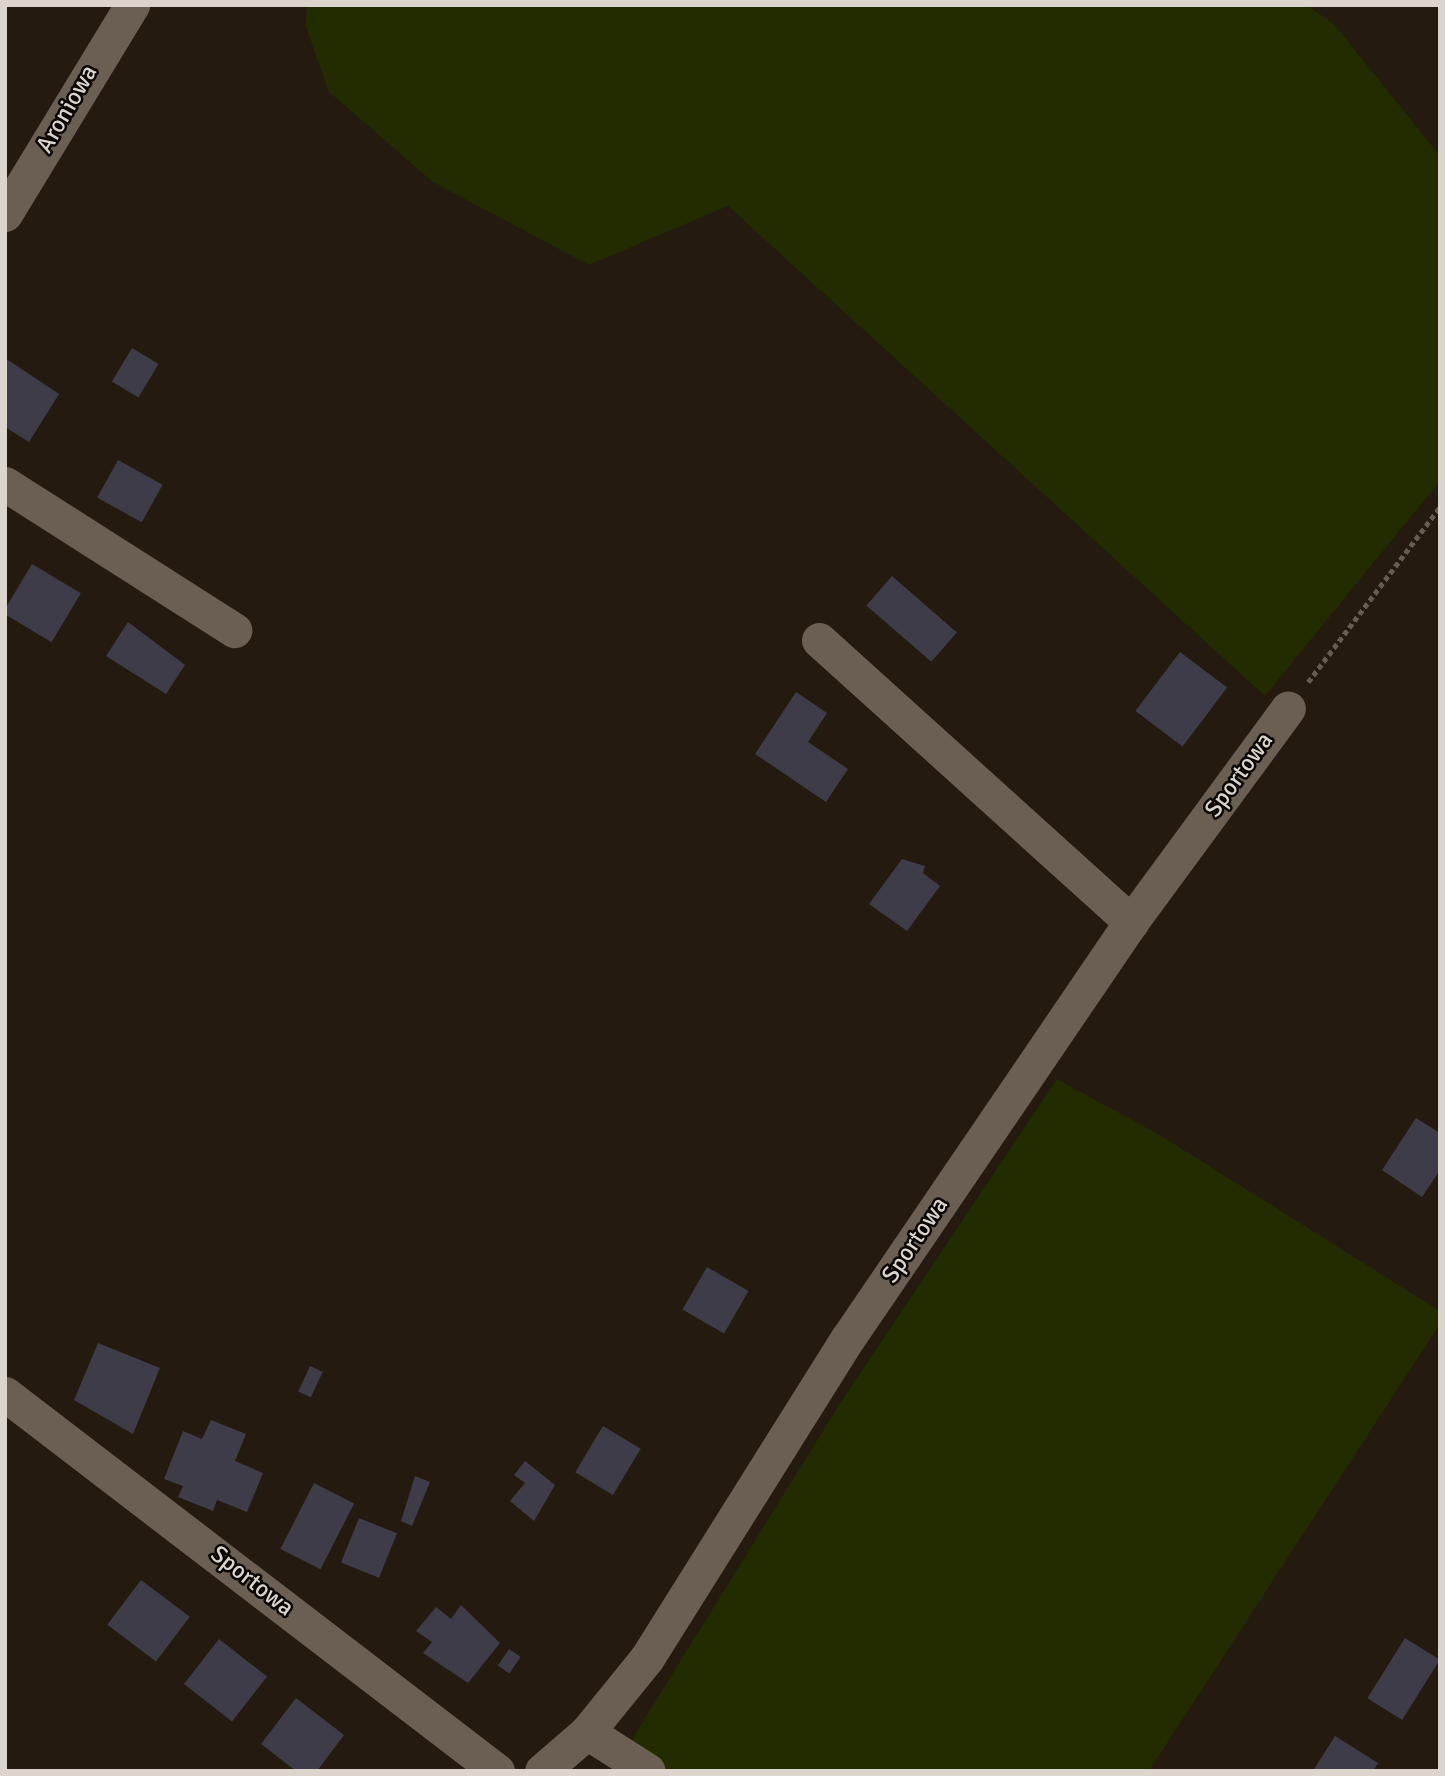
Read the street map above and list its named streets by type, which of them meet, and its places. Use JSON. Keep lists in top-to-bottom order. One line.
{"streets":{"street":["Aroniowa","Sportowa"]}}
